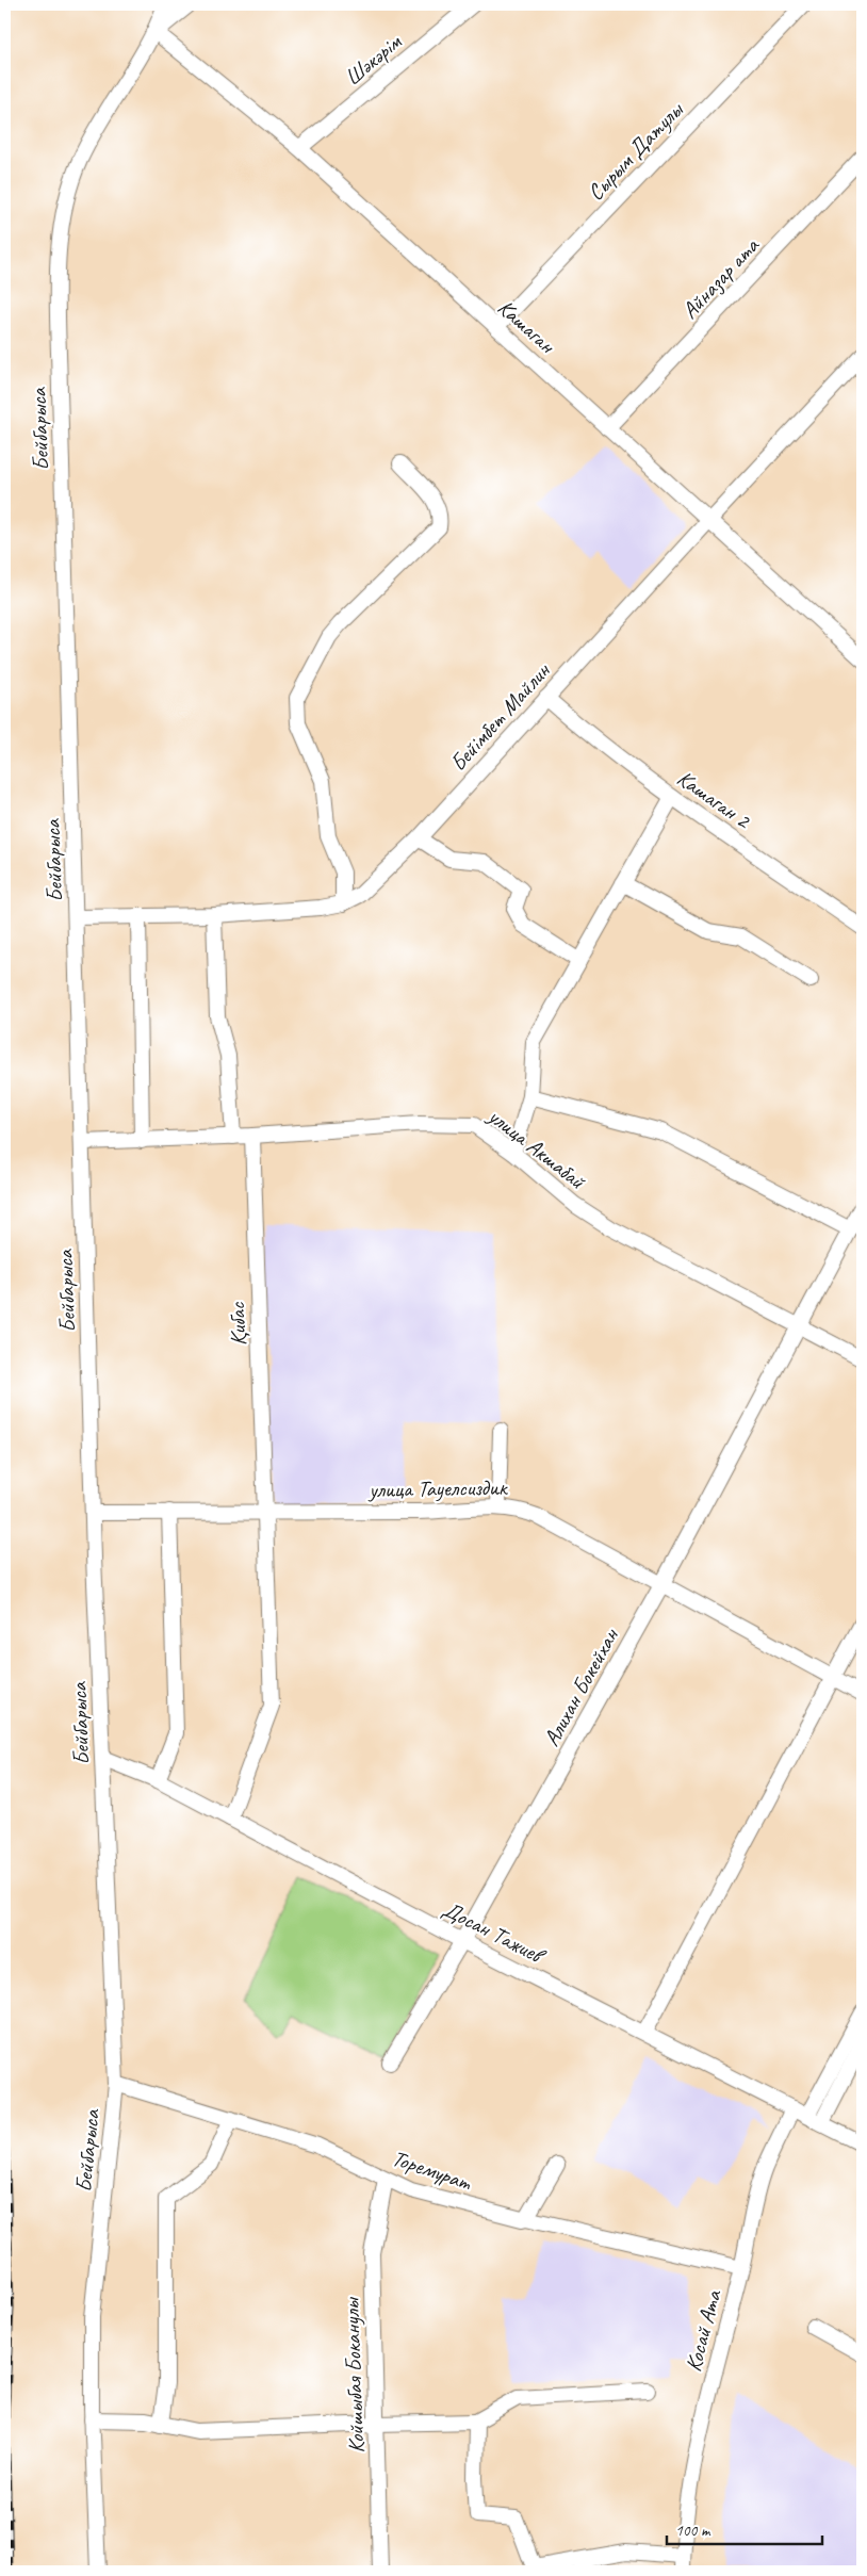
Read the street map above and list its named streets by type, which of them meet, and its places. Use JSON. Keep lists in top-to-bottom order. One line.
{"streets":{"street":["Шәкәрім","Сырым Датулы","Айназар ата","Кашаган","Бейбарыса","Бейімбет Майлин","Кашаган 2","улица Акшабай","Қибас","улица Тауелсиздик","Алихан Бокейхан","Досан Тажиев","Торемурат","Косай Ата","Койшыбая Боканулы"]},"crossings":[["Шәкәрім","Кашаган"],["Сырым Датулы","Кашаган"],["Айназар ата","Кашаган"],["Кашаган","Бейбарыса"],["Кашаган","Бейімбет Майлин"],["Бейбарыса","Бейімбет Майлин"],["Бейбарыса","улица Акшабай"],["Бейбарыса","улица Тауелсиздик"],["Бейбарыса","Досан Тажиев"],["Бейбарыса","Торемурат"],["Бейімбет Майлин","Кашаган 2"],["улица Акшабай","Қибас"],["улица Акшабай","Алихан Бокейхан"],["Қибас","улица Тауелсиздик"],["Қибас","Досан Тажиев"],["улица Тауелсиздик","Алихан Бокейхан"],["Алихан Бокейхан","Досан Тажиев"],["Досан Тажиев","Косай Ата"],["Торемурат","Косай Ата"],["Торемурат","Койшыбая Боканулы"]],"scale_bar":"100 m"}
